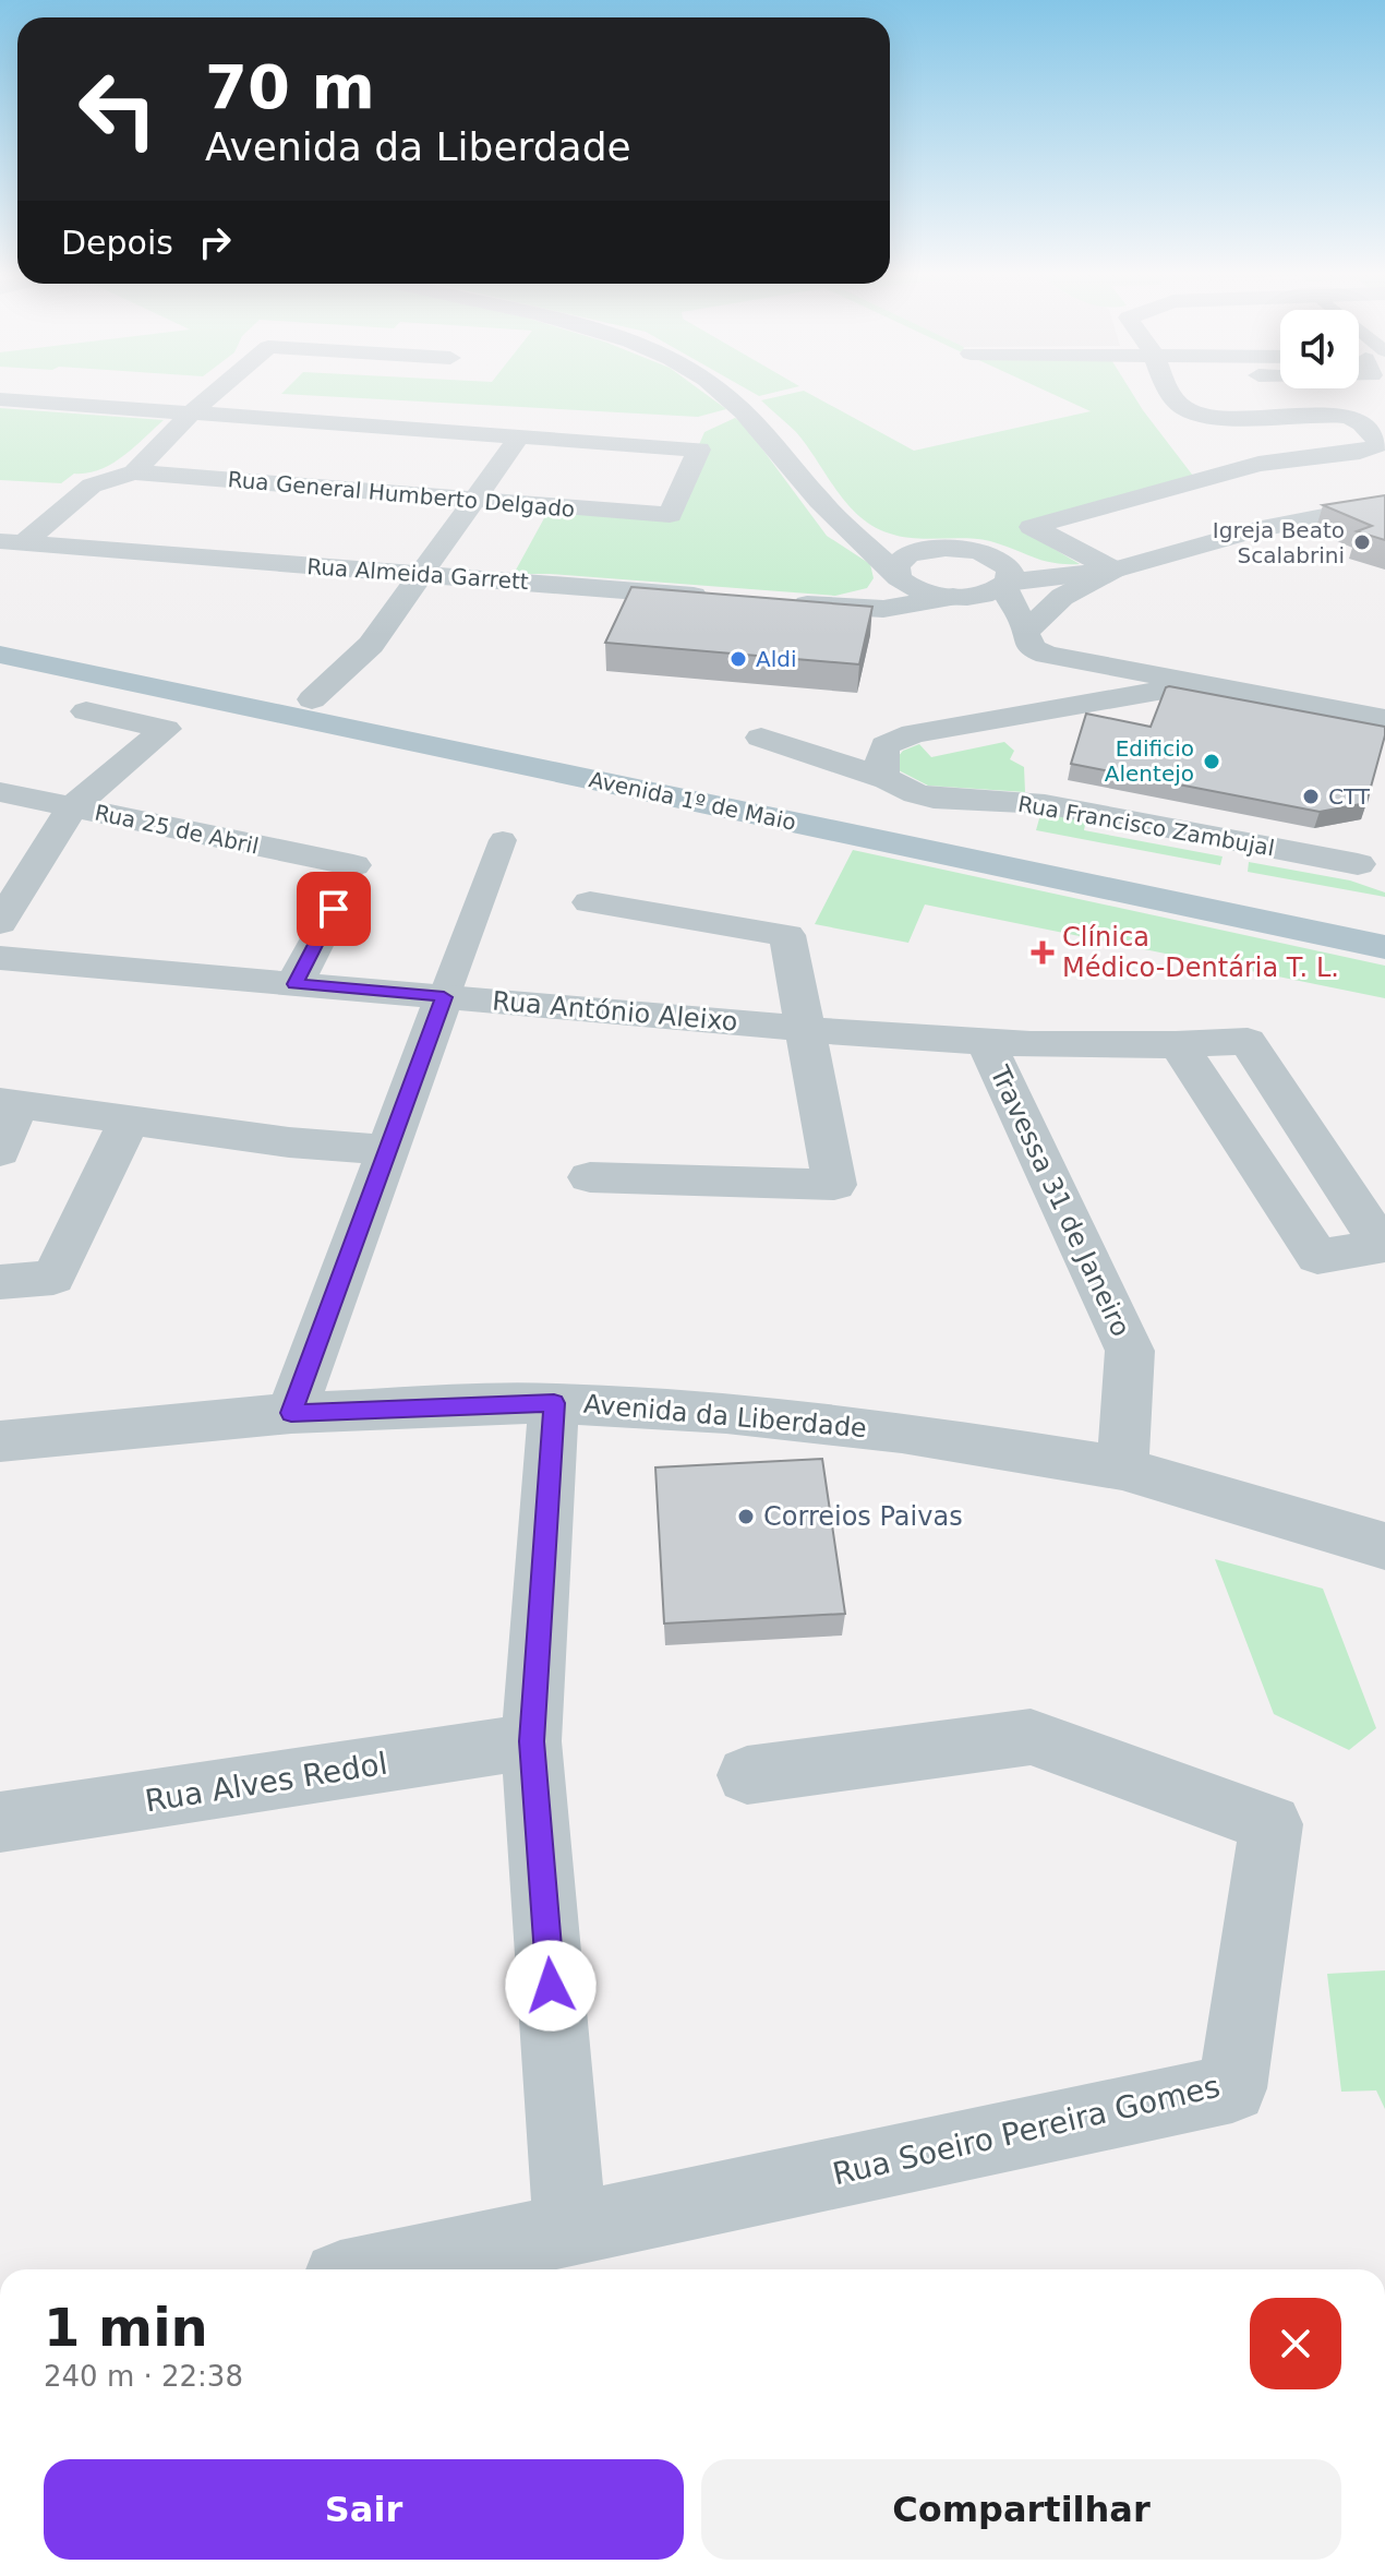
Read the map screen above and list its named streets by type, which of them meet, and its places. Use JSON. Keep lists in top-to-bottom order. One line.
{"streets":{"main road":["Avenida 1º de Maio"],"street":["Rua General Humberto Delgado","Rua Almeida Garrett","Rua Francisco Zambujal","Rua 25 de Abril","Rua António Aleixo","Travessa 31 de Janeiro","Avenida da Liberdade","Rua Alves Redol","Rua Soeiro Pereira Gomes"]},"crossings":[["Rua António Aleixo","Travessa 31 de Janeiro"],["Travessa 31 de Janeiro","Avenida da Liberdade"]],"places":{"other":["Igreja Beato Scalabrini","Aldi","Edificio Alentejo","CTT","Correios Paivas"],"health":["Clínica Médico-Dentária T. L."]},"page":{"turn":["70 m","Avenida da Liberdade"],"then":"Depois","heading":["1 min","240 m · 22:38"],"buttons":["Sair","Compartilhar"]}}
